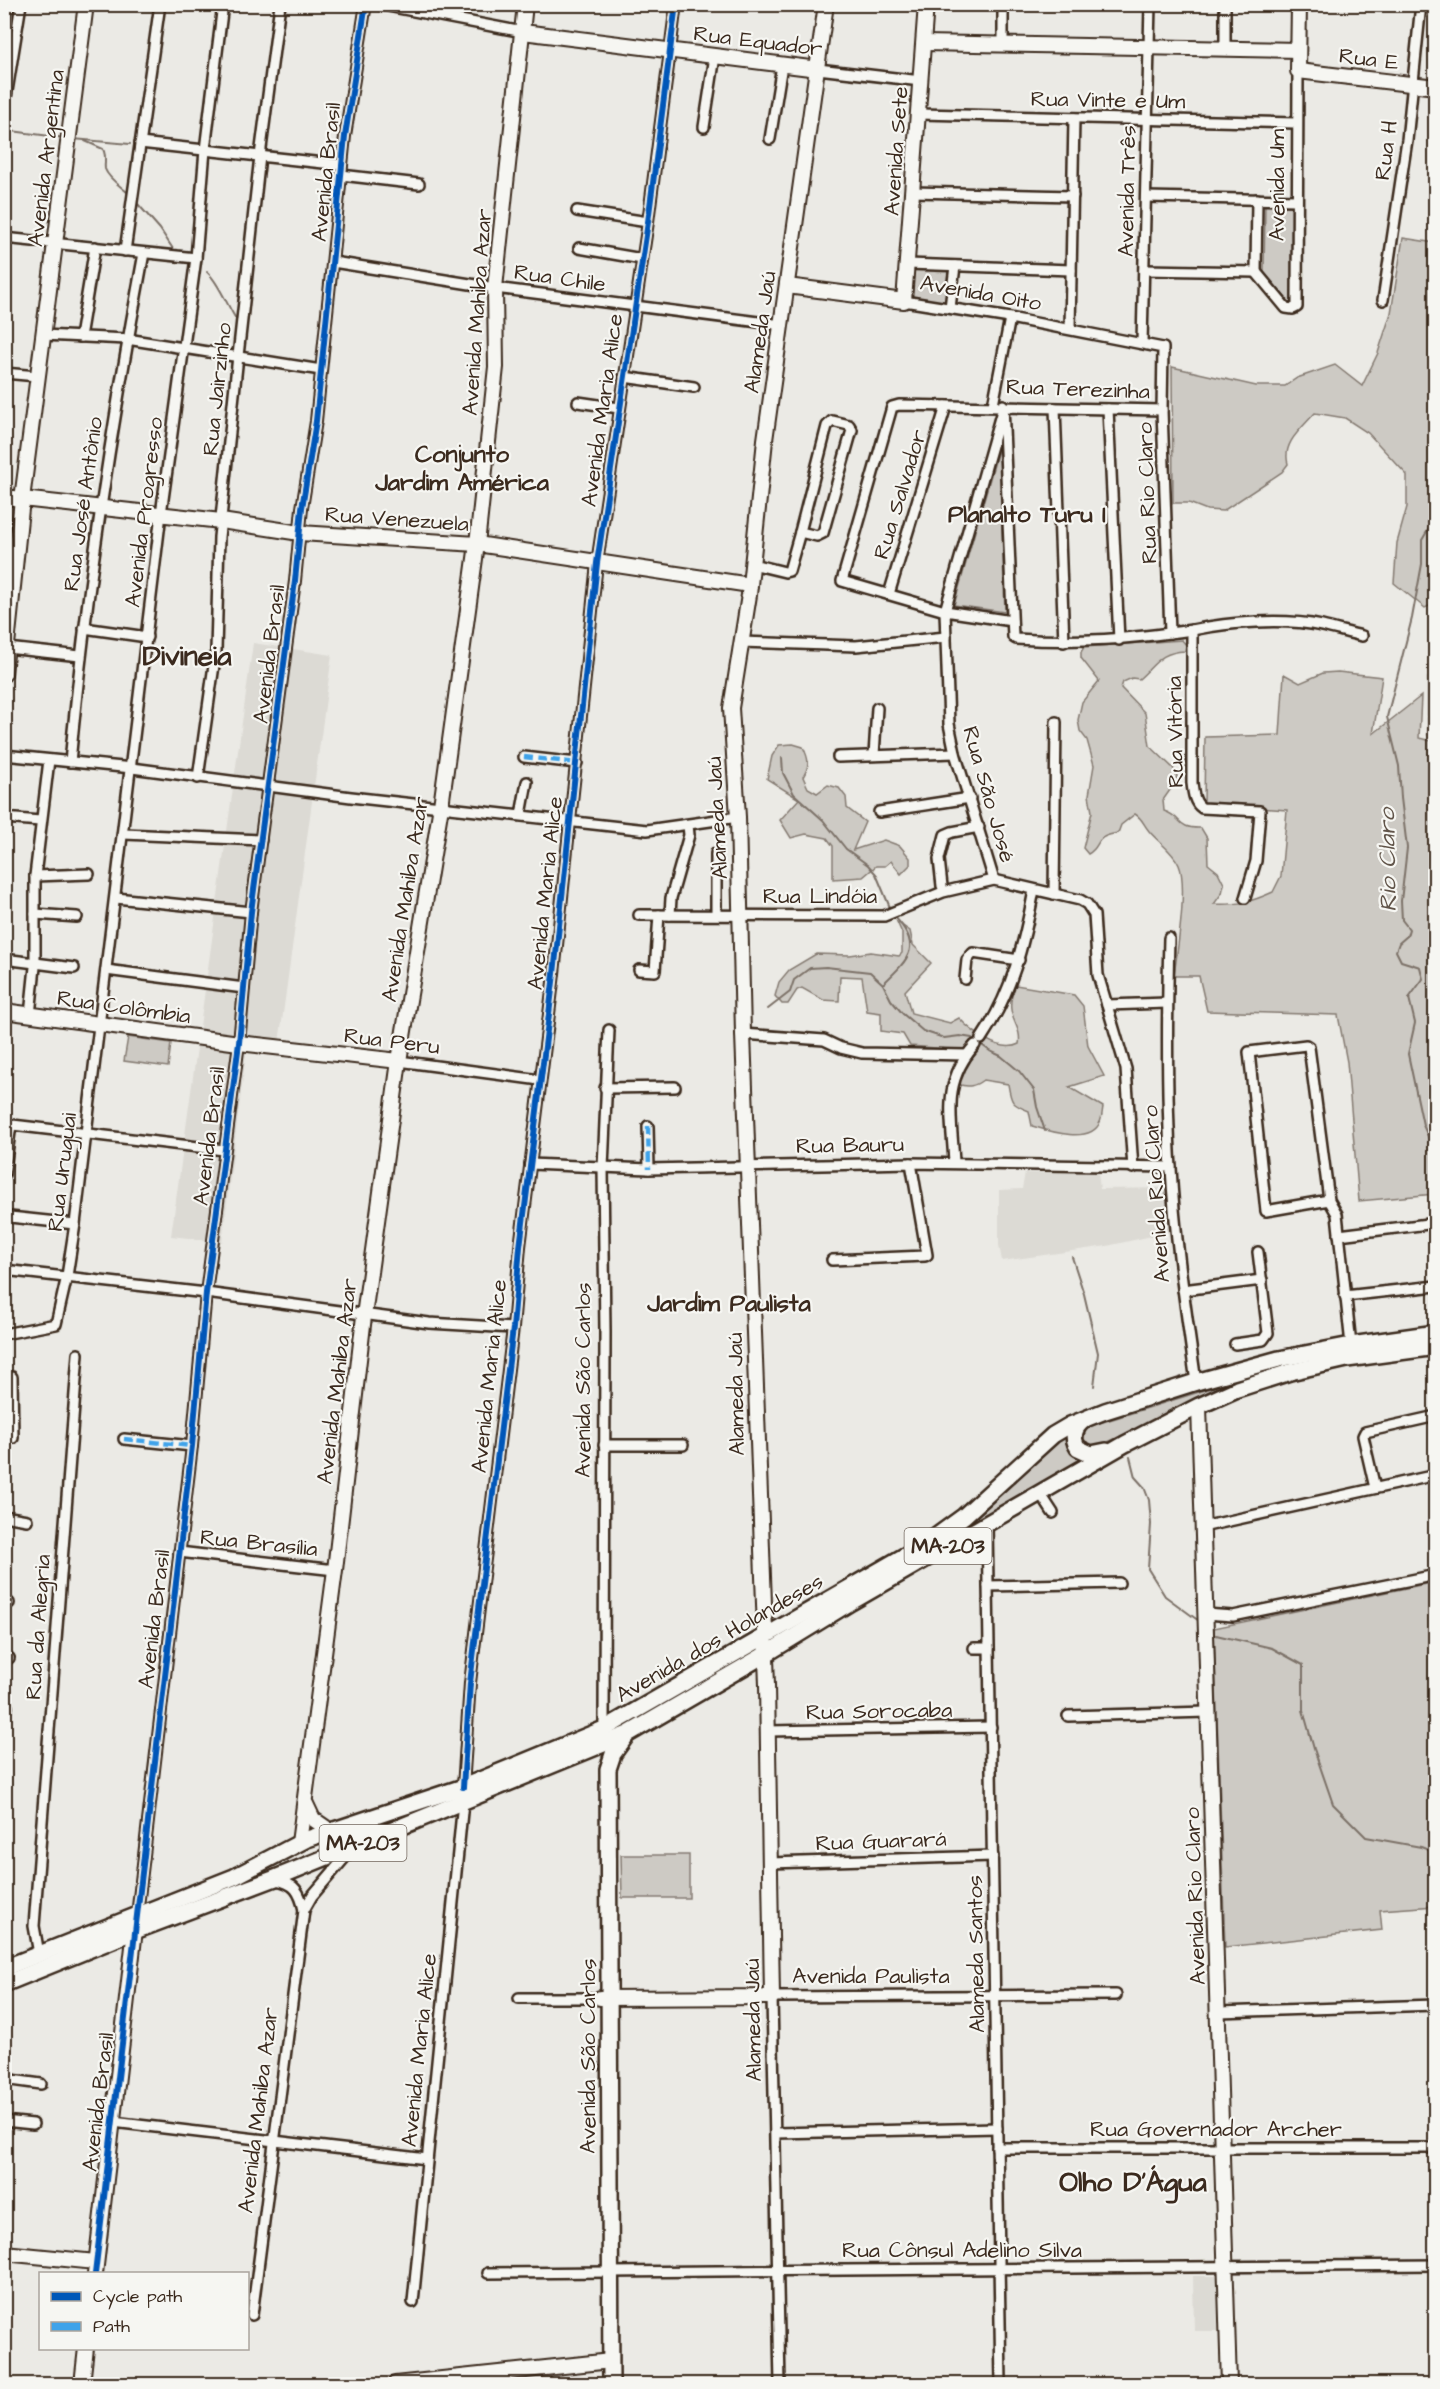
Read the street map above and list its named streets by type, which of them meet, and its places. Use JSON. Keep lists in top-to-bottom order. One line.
{"streets":{"main road":["Avenida São Carlos","MA-203","Avenida dos Holandeses"],"street":["Rua Equador","Rua E","Rua Vinte e Um","Rua H","Avenida Sete","Avenida Argentina","Avenida Brasil","Avenida Um","Avenida Três","Rua Chile","Avenida Oito","Avenida Mahiba Azar","Alameda Jaú","Rua Terezinha","Rua Jairzinho","Avenida Maria Alice","Rua Rio Claro","Rua Salvador","Rua José Antônio","Avenida Progresso","Rua Venezuela","Rua Vitória","Rua São José","Rua Lindóia","Rua Colômbia","Rua Peru","Rua Bauru","Rua Uruguai","Avenida Rio Claro","Rua Brasília","Rua da Alegria","Rua Sorocaba","Rua Guarará","Alameda Santos","Avenida Paulista","Rua Governador Archer","Rua Cônsul Adelino Silva"]},"crossings":[["Rua Equador","Avenida Sete"],["Rua Equador","Avenida Mahiba Azar"],["Rua Equador","Alameda Jaú"],["Rua Equador","Avenida Maria Alice"],["Rua E","Rua H"],["Rua E","Avenida Um"],["Rua Vinte e Um","Avenida Sete"],["Rua Vinte e Um","Avenida Um"],["Rua Vinte e Um","Avenida Três"],["Avenida Sete","Avenida Oito"],["Avenida Argentina","Rua Venezuela"],["Avenida Brasil","Rua Chile"],["Avenida Brasil","Rua Venezuela"],["Avenida Brasil","Rua Colômbia"],["Avenida Brasil","Rua Peru"],["Avenida Brasil","Rua Brasília"],["Avenida Brasil","Avenida dos Holandeses"],["Avenida Três","Avenida Oito"],["Rua Chile","Avenida Mahiba Azar"],["Rua Chile","Alameda Jaú"],["Rua Chile","Avenida Maria Alice"],["Avenida Oito","Alameda Jaú"],["Avenida Oito","Rua Rio Claro"],["Avenida Mahiba Azar","Rua Venezuela"],["Avenida Mahiba Azar","Rua Peru"],["Avenida Mahiba Azar","Rua Brasília"],["Avenida Mahiba Azar","Avenida dos Holandeses"],["Alameda Jaú","Rua Venezuela"],["Alameda Jaú","Rua Lindóia"],["Alameda Jaú","Rua Bauru"],["Alameda Jaú","Avenida dos Holandeses"],["Alameda Jaú","Rua Sorocaba"],["Alameda Jaú","Rua Guarará"],["Alameda Jaú","Avenida Paulista"],["Alameda Jaú","Rua Cônsul Adelino Silva"],["Rua Terezinha","Rua Rio Claro"],["Rua Terezinha","Rua Salvador"],["Rua Terezinha","Rua São José"],["Rua Jairzinho","Rua Venezuela"],["Avenida Maria Alice","Rua Venezuela"],["Avenida Maria Alice","Rua Peru"],["Avenida Maria Alice","Rua Bauru"],["Avenida Maria Alice","Avenida dos Holandeses"],["Rua José Antônio","Rua Venezuela"],["Avenida Progresso","Rua Venezuela"],["Avenida Progresso","Rua Colômbia"],["Avenida Progresso","Rua Uruguai"],["Rua São José","Rua Lindóia"],["Rua Colômbia","Rua Peru"],["Rua Colômbia","Rua Uruguai"],["Rua Bauru","Avenida Rio Claro"],["Rua Bauru","Avenida São Carlos"],["Avenida Rio Claro","Avenida dos Holandeses"],["Avenida Rio Claro","Rua Governador Archer"],["Avenida Rio Claro","Rua Cônsul Adelino Silva"],["Avenida São Carlos","Avenida dos Holandeses"],["Avenida São Carlos","Avenida Paulista"],["Avenida São Carlos","Rua Cônsul Adelino Silva"],["Rua da Alegria","Avenida dos Holandeses"],["Avenida dos Holandeses","Alameda Santos"],["Rua Sorocaba","Alameda Santos"],["Rua Guarará","Alameda Santos"],["Alameda Santos","Avenida Paulista"],["Alameda Santos","Rua Governador Archer"],["Alameda Santos","Rua Cônsul Adelino Silva"]],"districts":["Conjunto Jardim América","Planalto Turu I","Divineia","Jardim Paulista","Olho D'Água"],"water":["Rio Claro"],"legend":["Cycle path","Path"]}
